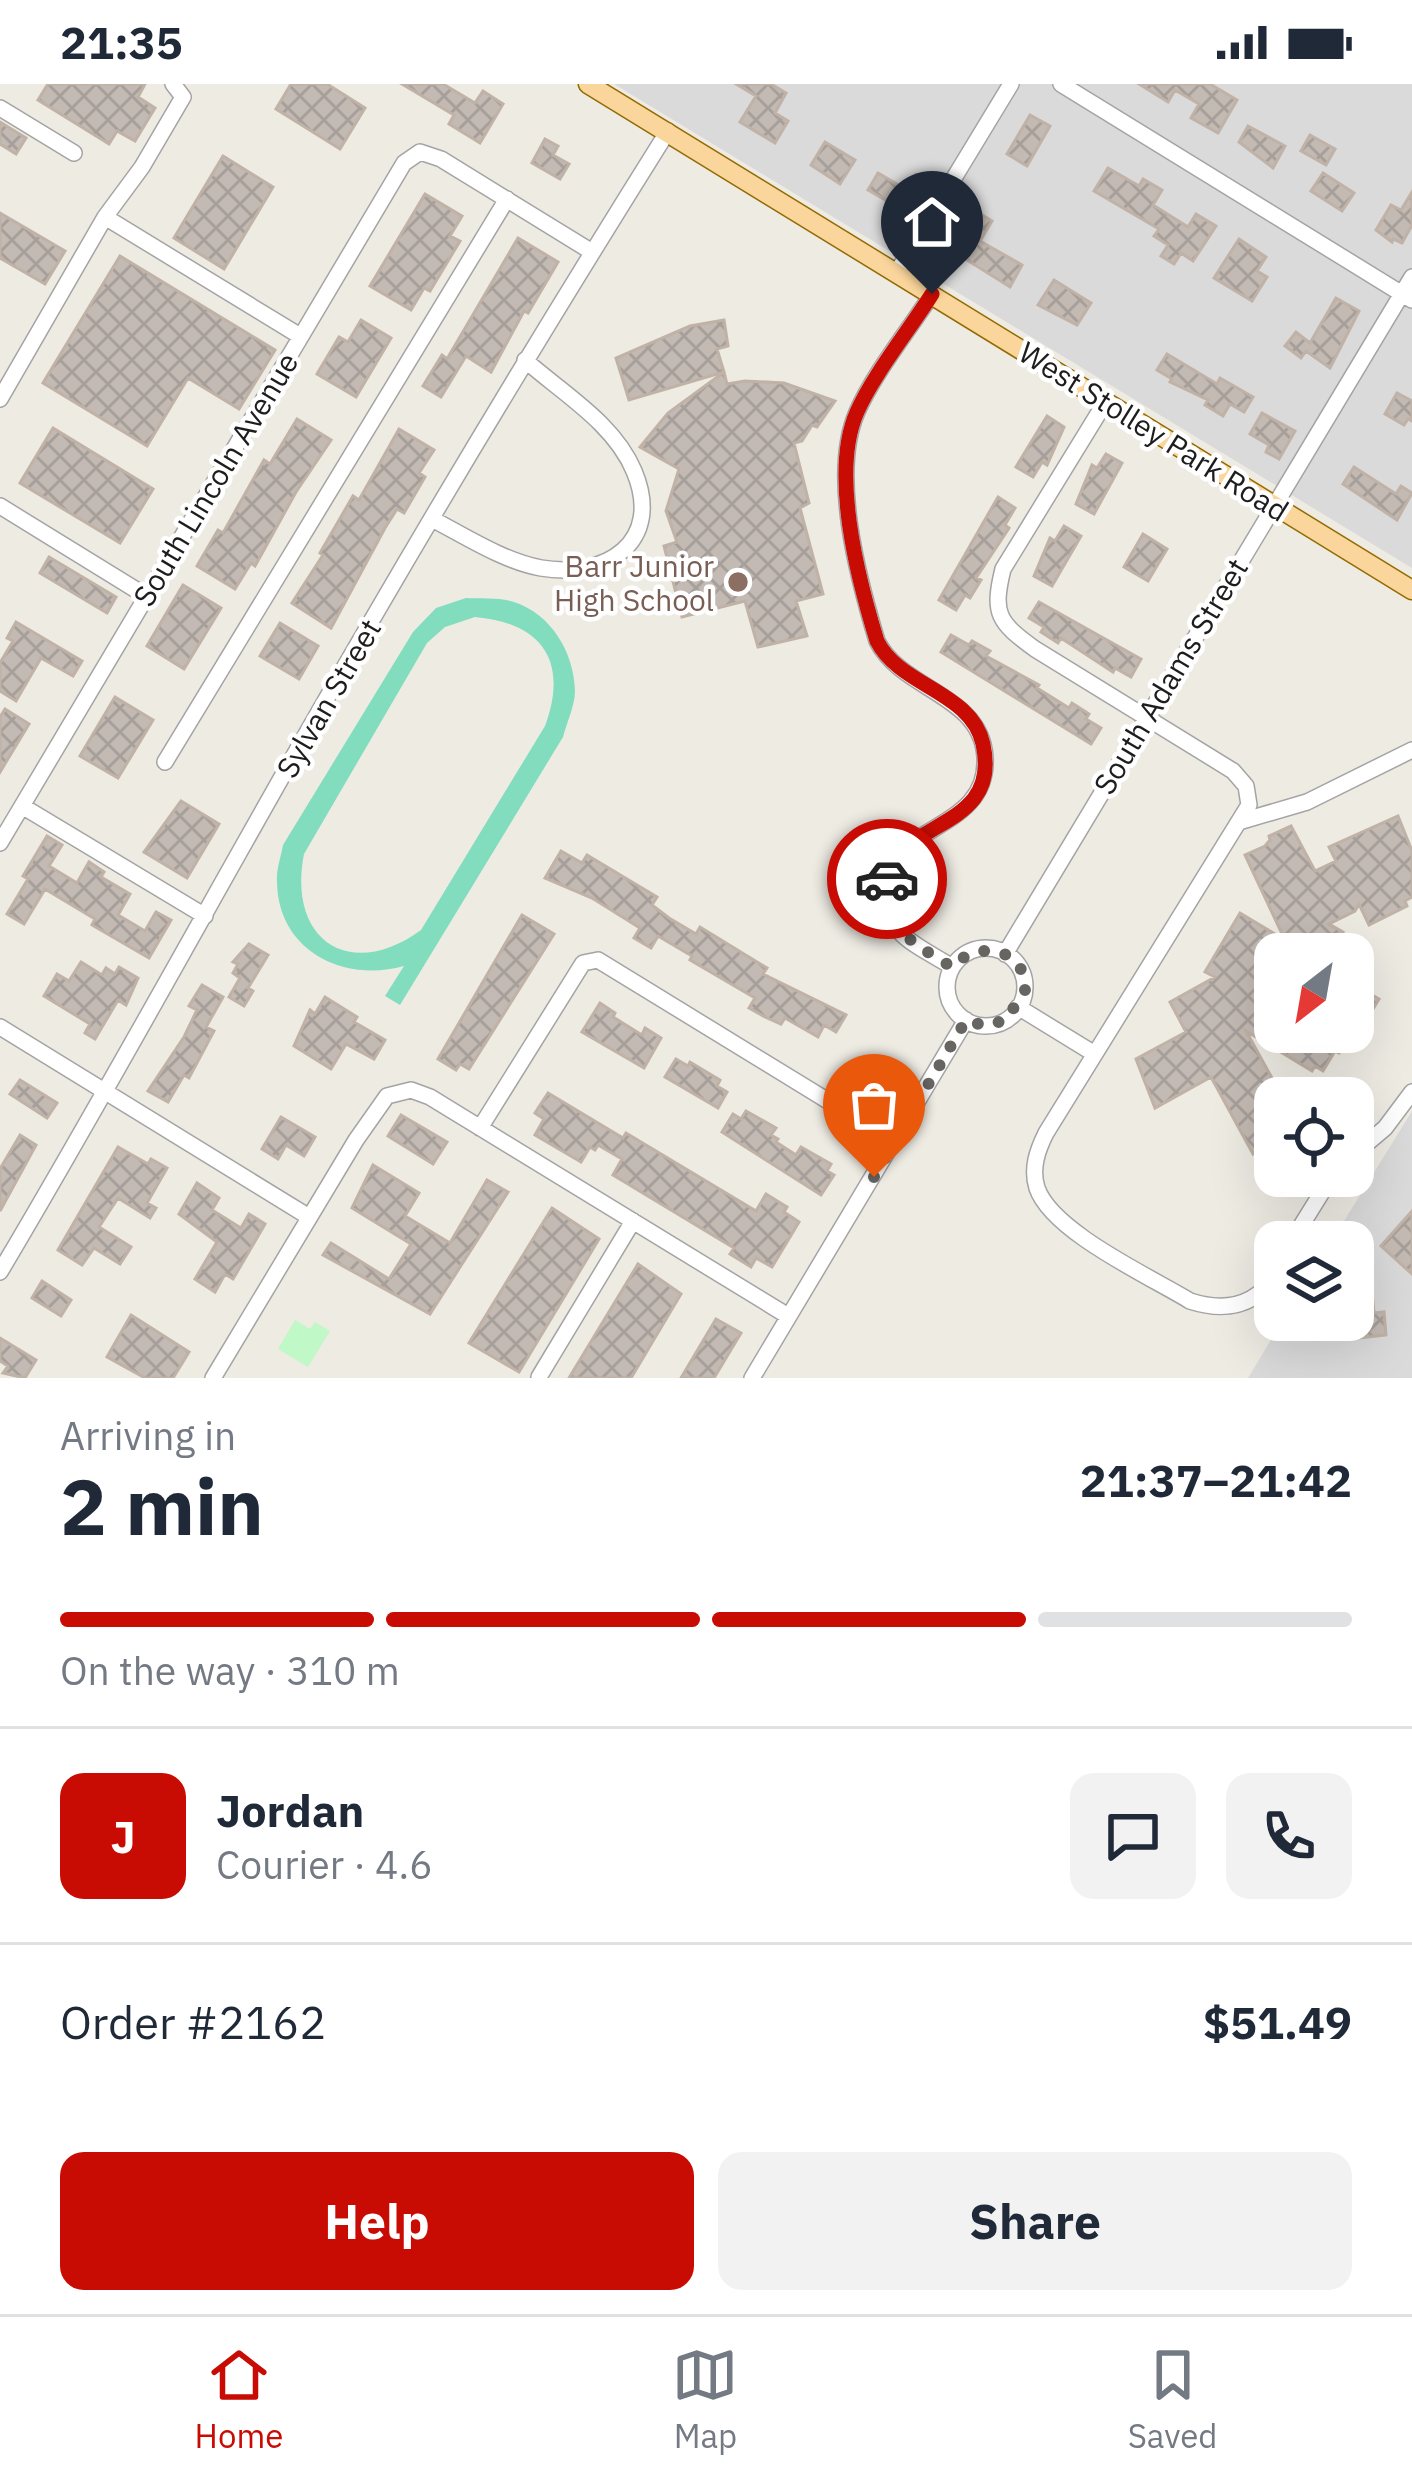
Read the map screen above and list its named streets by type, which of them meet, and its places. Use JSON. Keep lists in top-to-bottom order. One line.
{"streets":{"main road":["West Stolley Park Road"],"street":["South Lincoln Avenue","South Adams Street","Sylvan Street"]},"crossings":[["West Stolley Park Road","South Adams Street"],["West Stolley Park Road","Sylvan Street"]],"places":["Barr Junior High School"],"north":"bottom left","page":{"status":"21:35","heading":["2 min","Arriving in","21:37–21:42"],"panel":["Jordan","Courier · 4.6","Order #2162","$51.49"],"bar":"On the way · 310 m","round":"J","buttons":["Help","Share"],"tabs":["Home","Map","Saved"]}}
